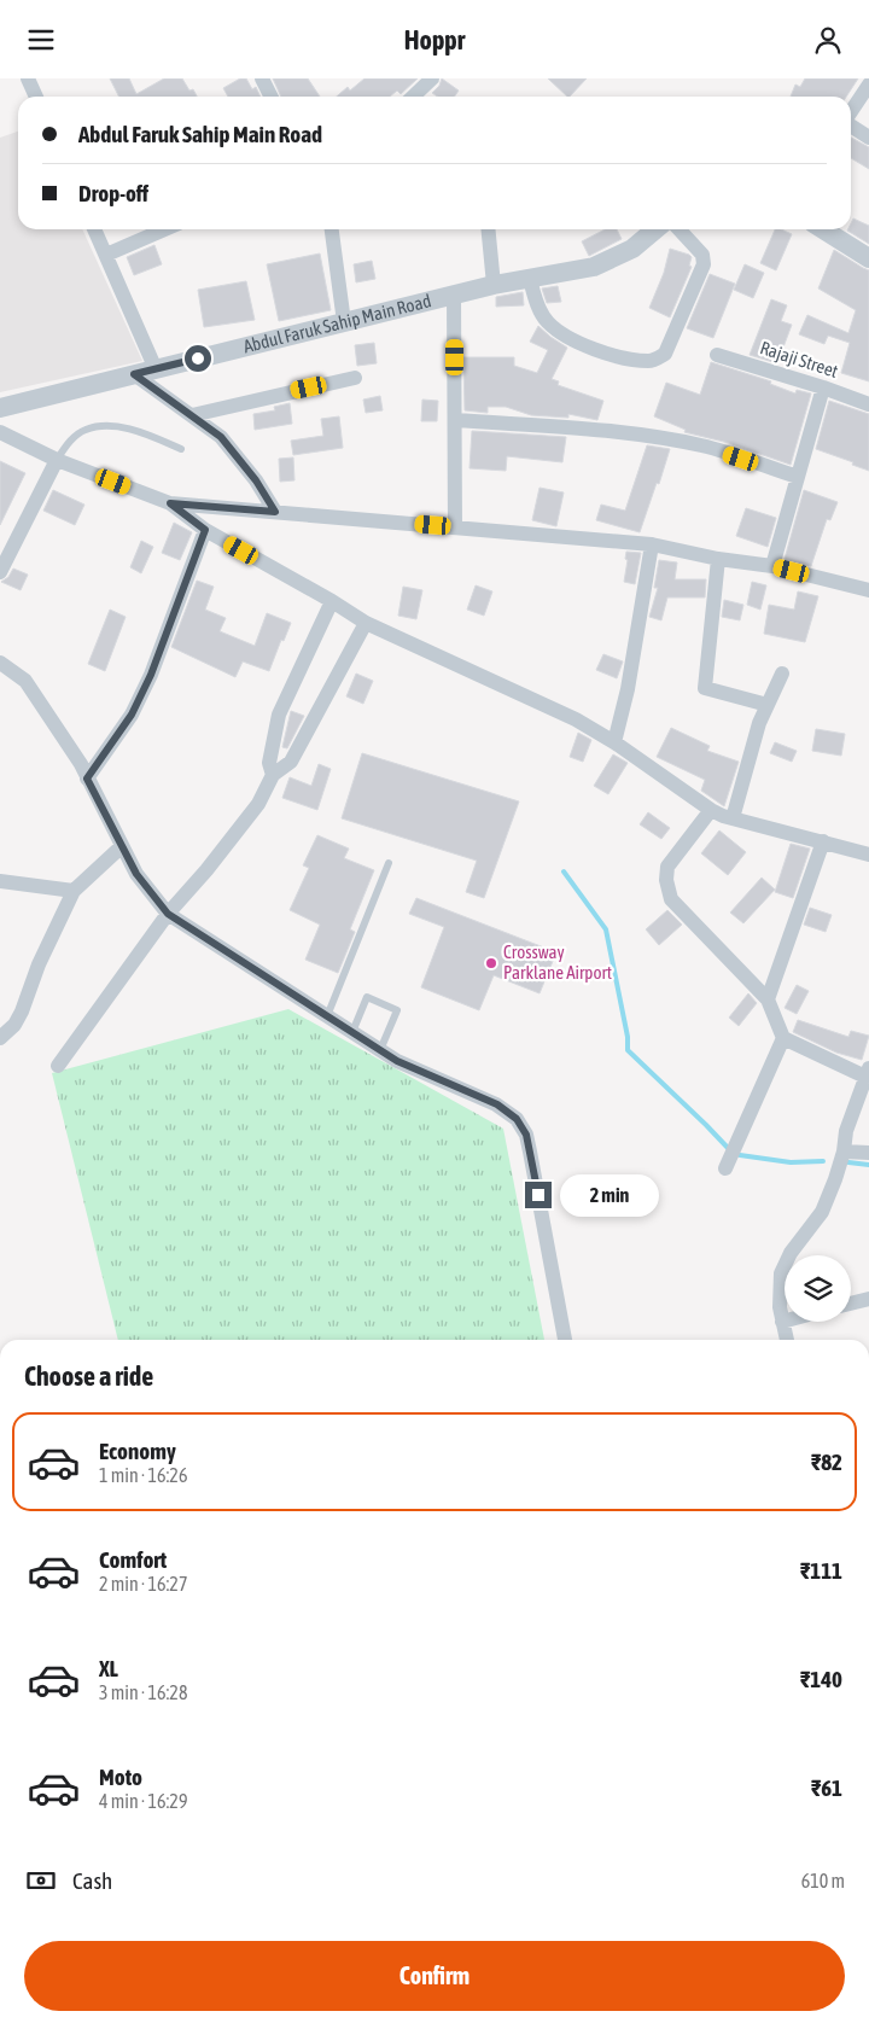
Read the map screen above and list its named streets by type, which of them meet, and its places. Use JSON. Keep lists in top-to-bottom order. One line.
{"streets":{"street":["Abdul Faruk Sahip Main Road","Rajaji Street"]},"places":["Crossway Parklane Airport"],"page":{"header":"Hoppr","banner":["Abdul Faruk Sahip Main Road","Drop-off"],"bubble":"2 min","heading":"Choose a ride","list":[{"name":"Economy","note":"1 min · 16:26","value":"₹82"},{"name":"Comfort","note":"2 min · 16:27","value":"₹111"},{"name":"XL","note":"3 min · 16:28","value":"₹140"},{"name":"Moto","note":"4 min · 16:29","value":"₹61"}],"pay":["Cash","610 m"],"buttons":"Confirm"}}
